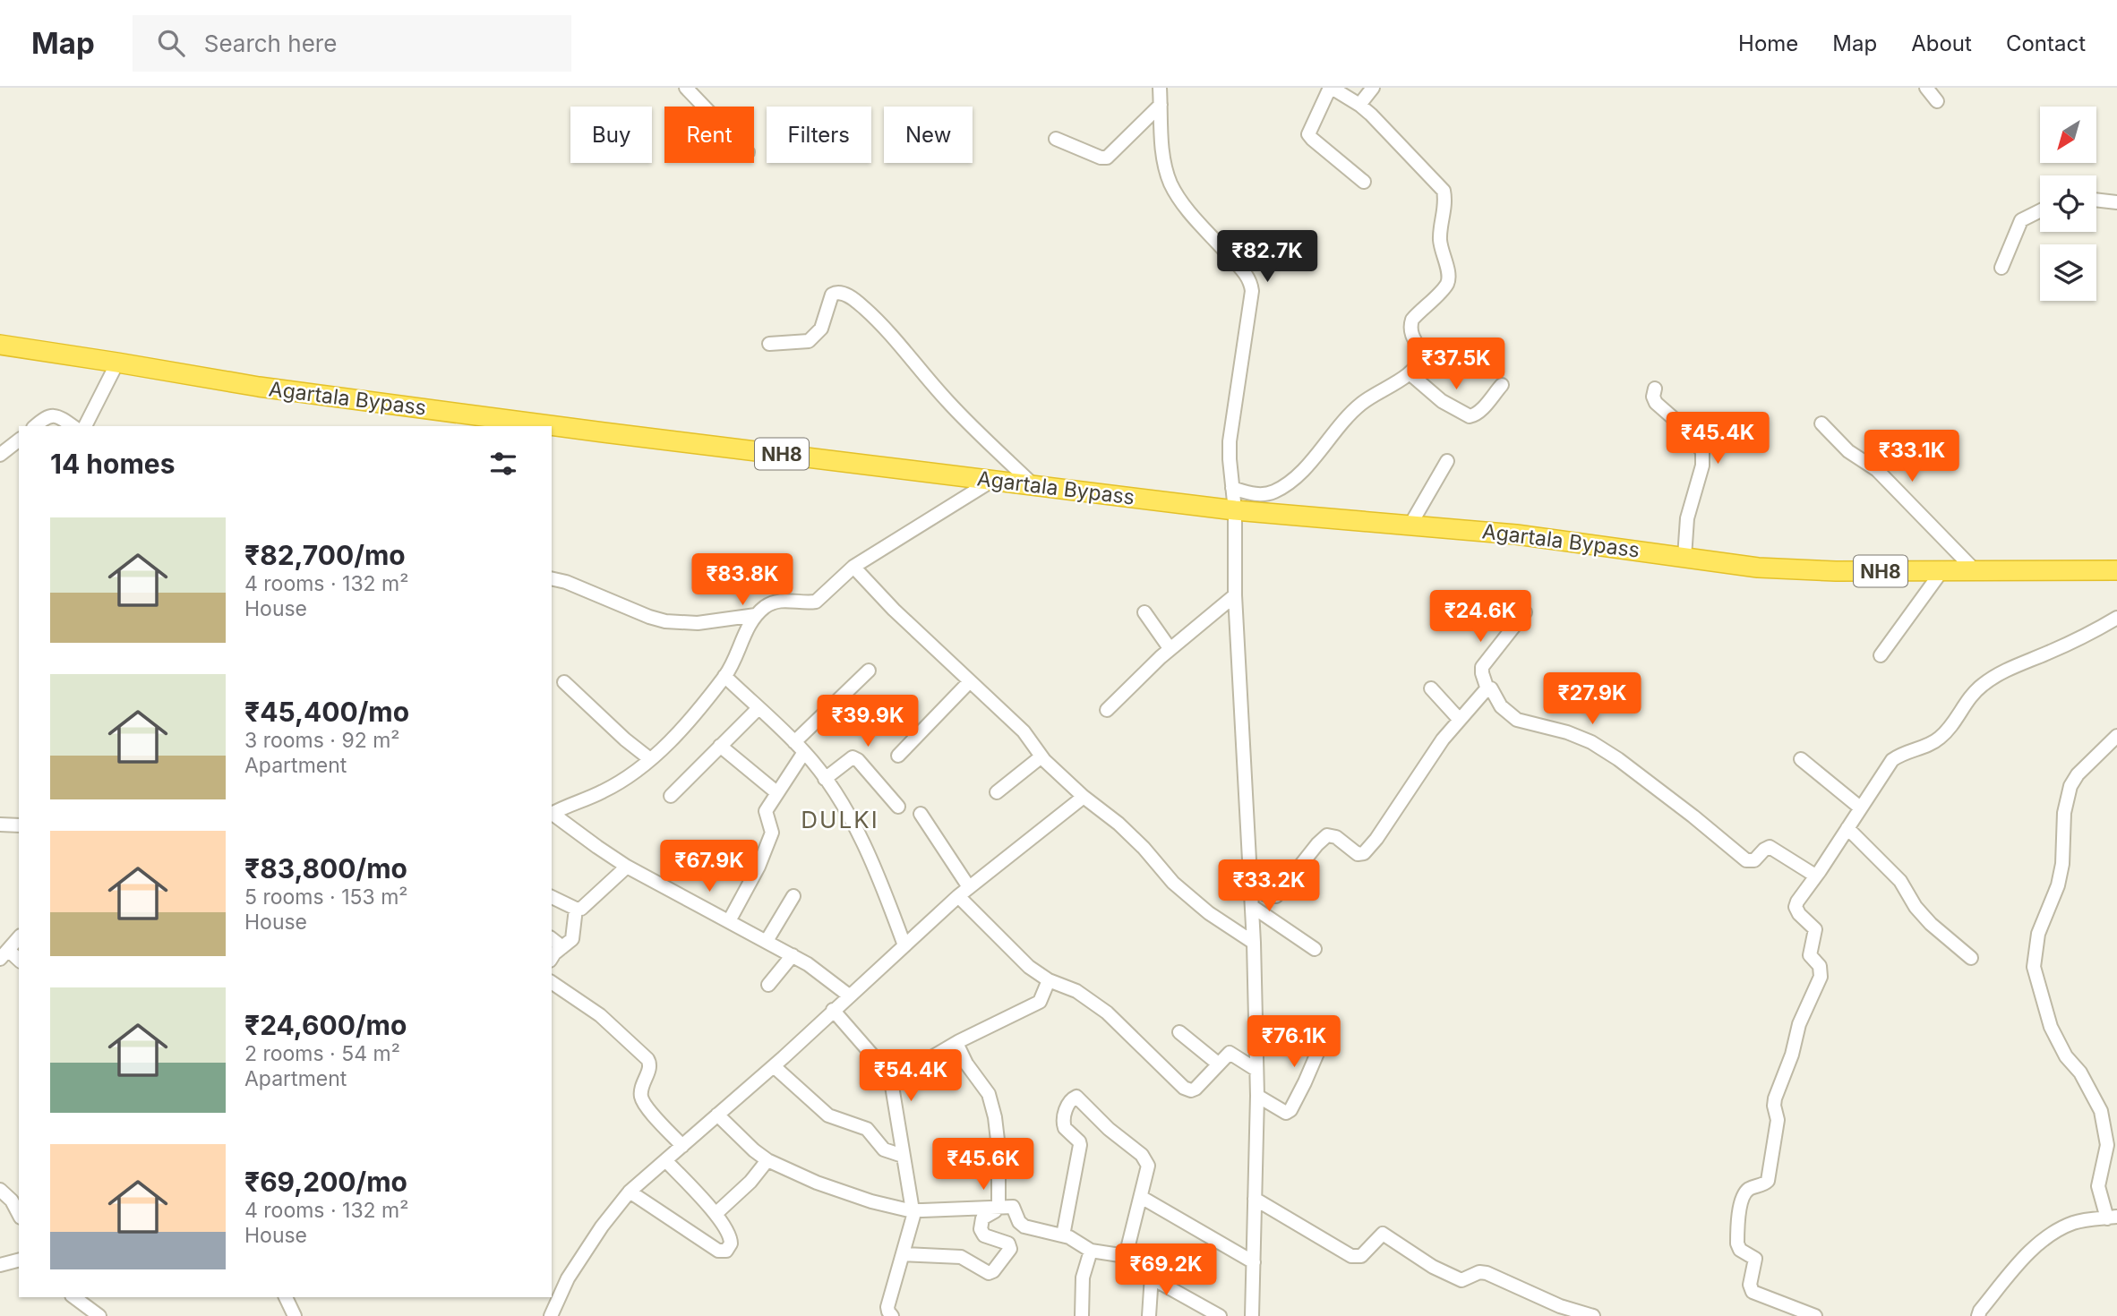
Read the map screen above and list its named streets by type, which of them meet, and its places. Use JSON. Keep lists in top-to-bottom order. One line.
{"streets":{"highway":["Agartala Bypass","NH8"]},"districts":["DULKI"],"north":"bottom left","page":{"header":"Map","search":"Search here","nav":["Home","Map","About","Contact"],"chip":["Buy","Rent","Filters","New"],"price":["₹82.7K","₹37.5K","₹45.4K","₹33.1K","₹83.8K","₹24.6K","₹27.9K","₹39.9K","₹67.9K","₹33.2K","₹76.1K","₹54.4K","₹45.6K","₹69.2K"],"heading":"14 homes","list":[{"name":"₹82,700/mo","note":"4 rooms · 132 m² · House"},{"name":"₹45,400/mo","note":"3 rooms · 92 m² · Apartment"},{"name":"₹83,800/mo","note":"5 rooms · 153 m² · House"},{"name":"₹24,600/mo","note":"2 rooms · 54 m² · Apartment"},{"name":"₹69,200/mo","note":"4 rooms · 132 m² · House"}]}}
